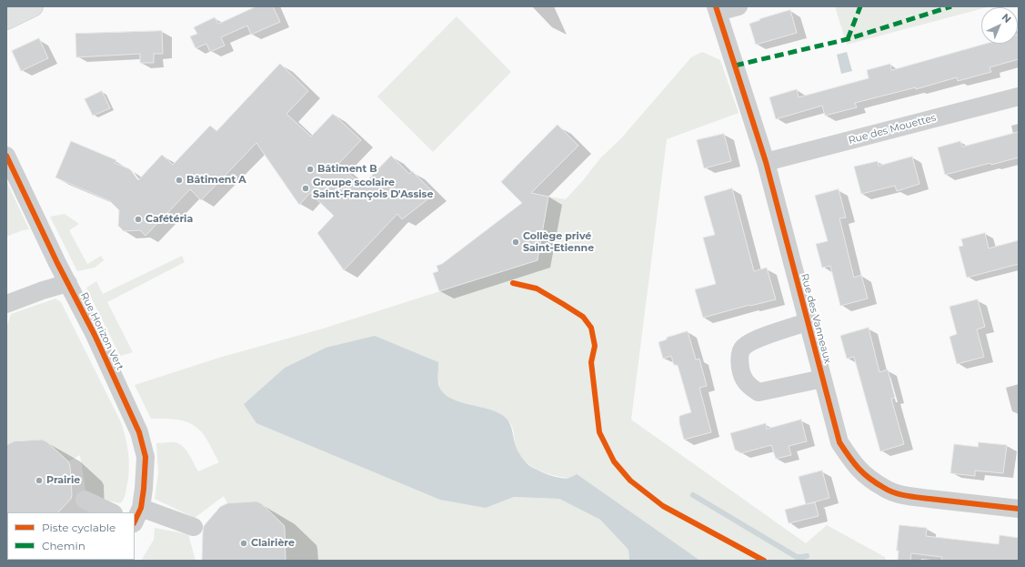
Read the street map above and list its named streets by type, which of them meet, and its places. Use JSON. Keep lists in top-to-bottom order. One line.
{"streets":{"street":["Rue des Mouettes","Rue des Vanneaux","Rue Horizon Vert"]},"crossings":[["Rue des Mouettes","Rue des Vanneaux"]],"places":["Bâtiment B","Bâtiment A","Groupe scolaire Saint-François D'Assise","Cafétéria","Collège privé Saint-Etienne","Prairie","Clairière"],"legend":["Piste cyclable","Chemin"],"north":"top right"}
